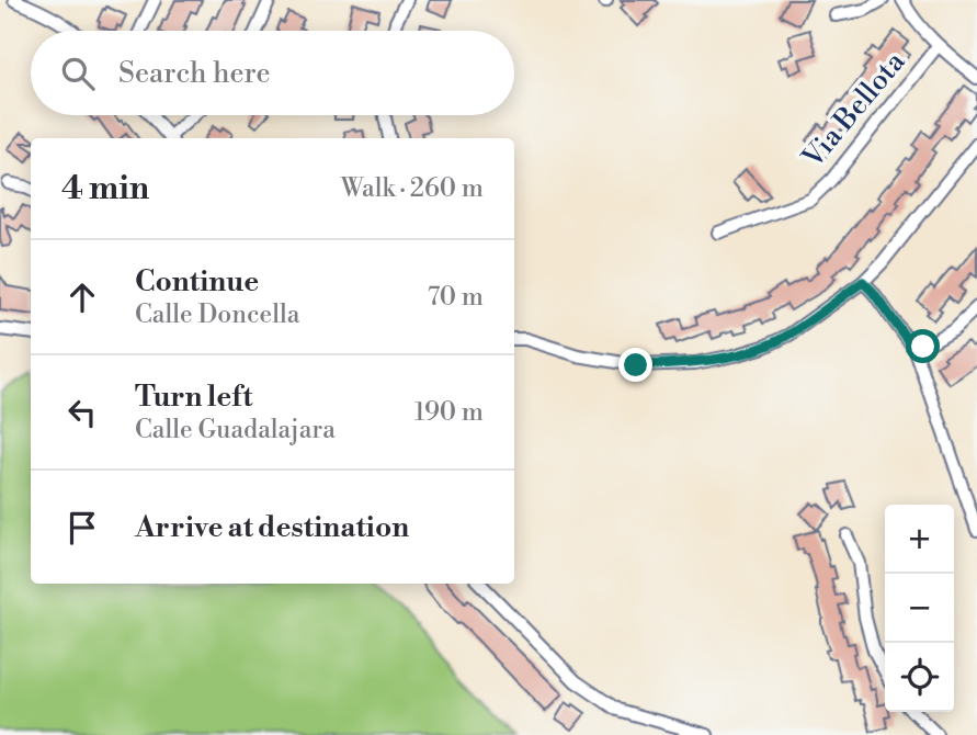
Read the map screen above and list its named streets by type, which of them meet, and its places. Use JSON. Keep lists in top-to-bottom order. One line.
{"streets":{"street":["Via Bellota"]},"page":{"search":"Search here","heading":["4 min","Walk · 260 m"],"list":[["Continue","Calle Doncella","70 m"],["Turn left","Calle Guadalajara","190 m"],"Arrive at destination"],"map_buttons":["+","−"]}}
